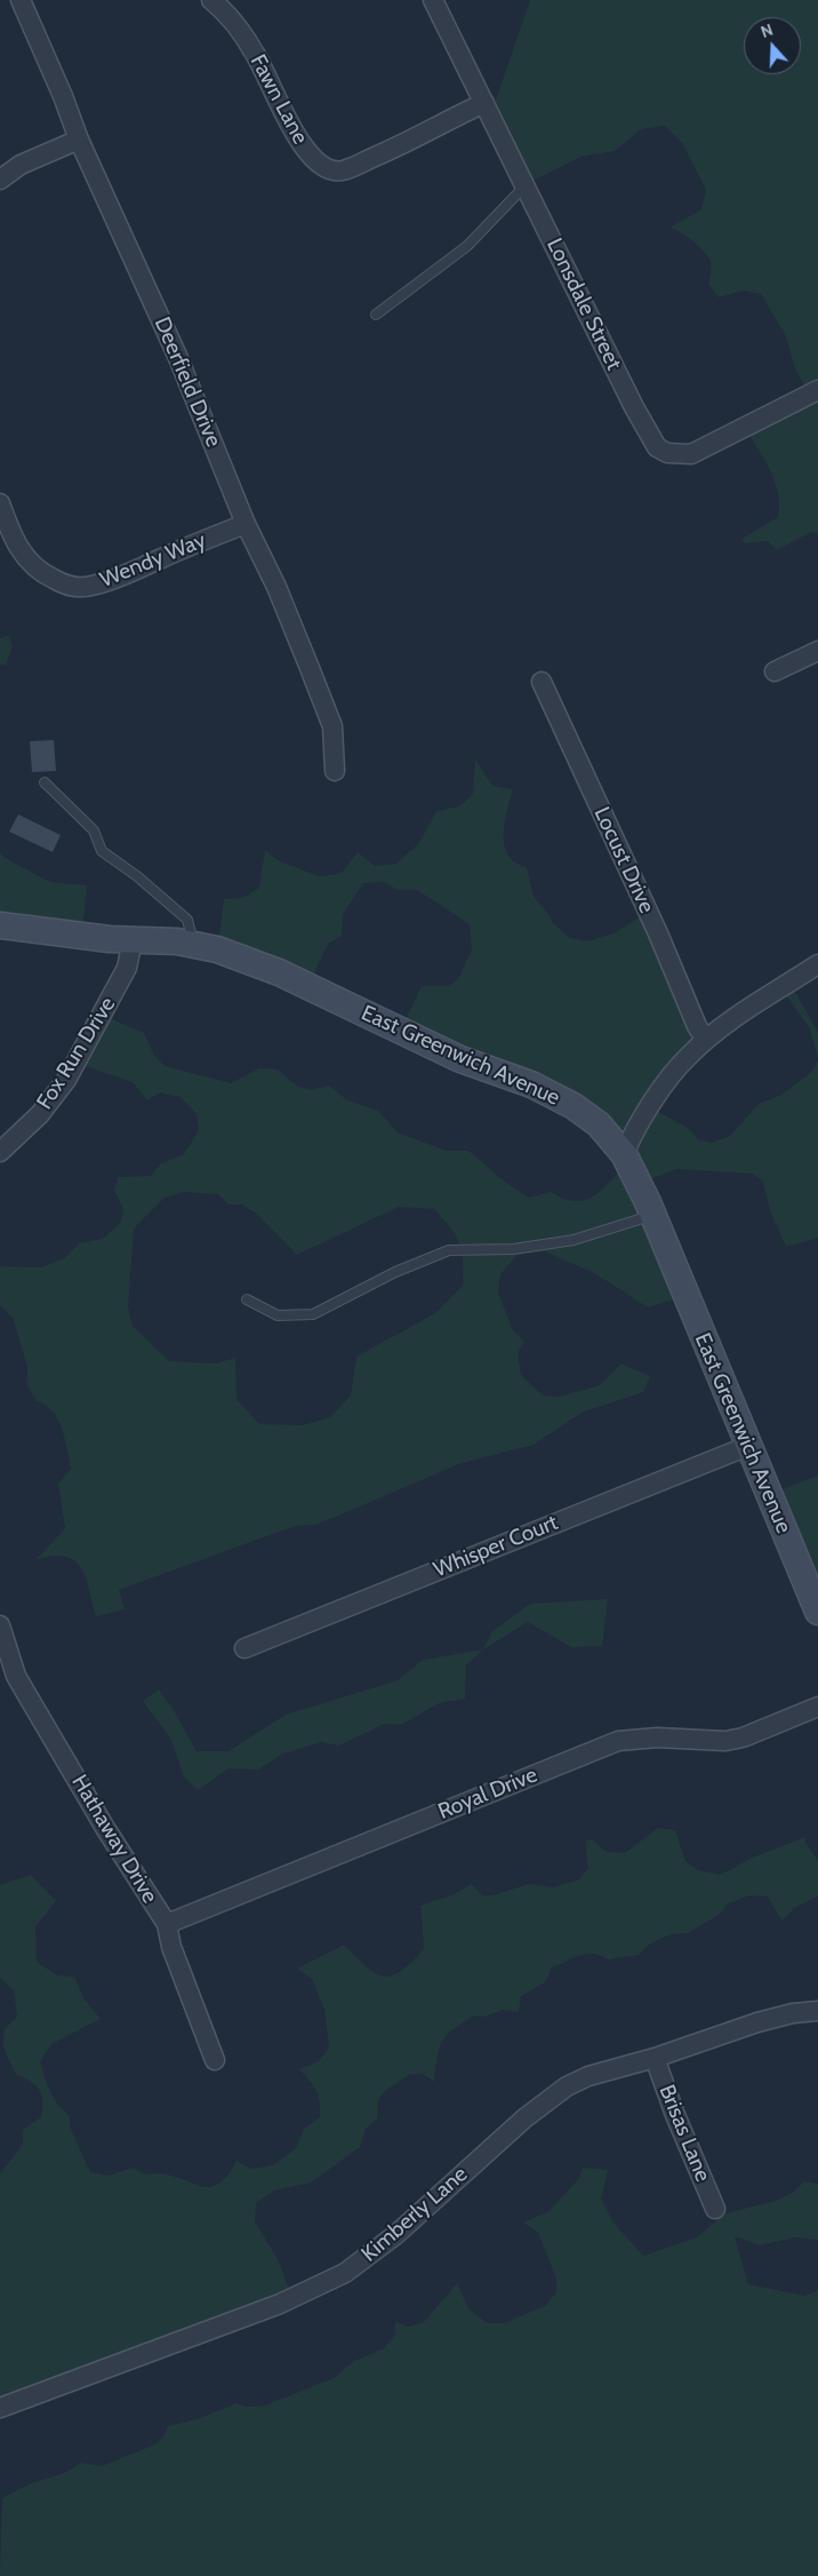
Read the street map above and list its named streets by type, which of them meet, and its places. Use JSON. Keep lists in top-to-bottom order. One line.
{"streets":{"street":["Fawn Lane","Lonsdale Street","Deerfield Drive","Wendy Way","Locust Drive","Fox Run Drive","East Greenwich Avenue","Whisper Court","Royal Drive","Hathaway Drive","Brisas Lane","Kimberly Lane"]},"crossings":[["Fawn Lane","Lonsdale Street"],["Deerfield Drive","Wendy Way"],["Fox Run Drive","East Greenwich Avenue"],["East Greenwich Avenue","Whisper Court"],["Royal Drive","Hathaway Drive"],["Brisas Lane","Kimberly Lane"]],"north":"top"}
